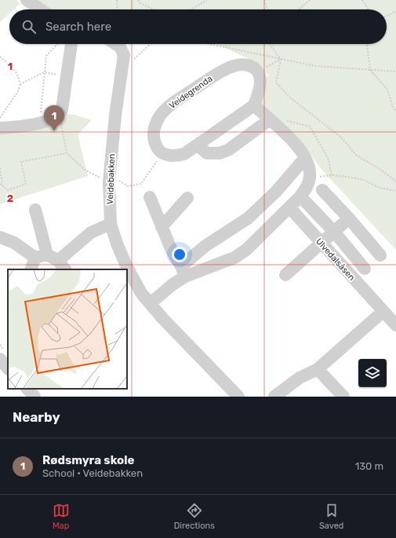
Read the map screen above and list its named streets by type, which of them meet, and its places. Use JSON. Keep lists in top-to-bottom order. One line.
{"streets":{"street":["Veidegrenda","Veidebakken","Ulvedalsåsen"]},"page":{"search":"Search here","pins":"1","heading":"Nearby","list":[{"mark":"1","name":"Rødsmyra skole","note":"School · Veidebakken","value":"130 m"}],"nav":["Map","Directions","Saved"]},"grid":{"rows":["1","2"]}}
